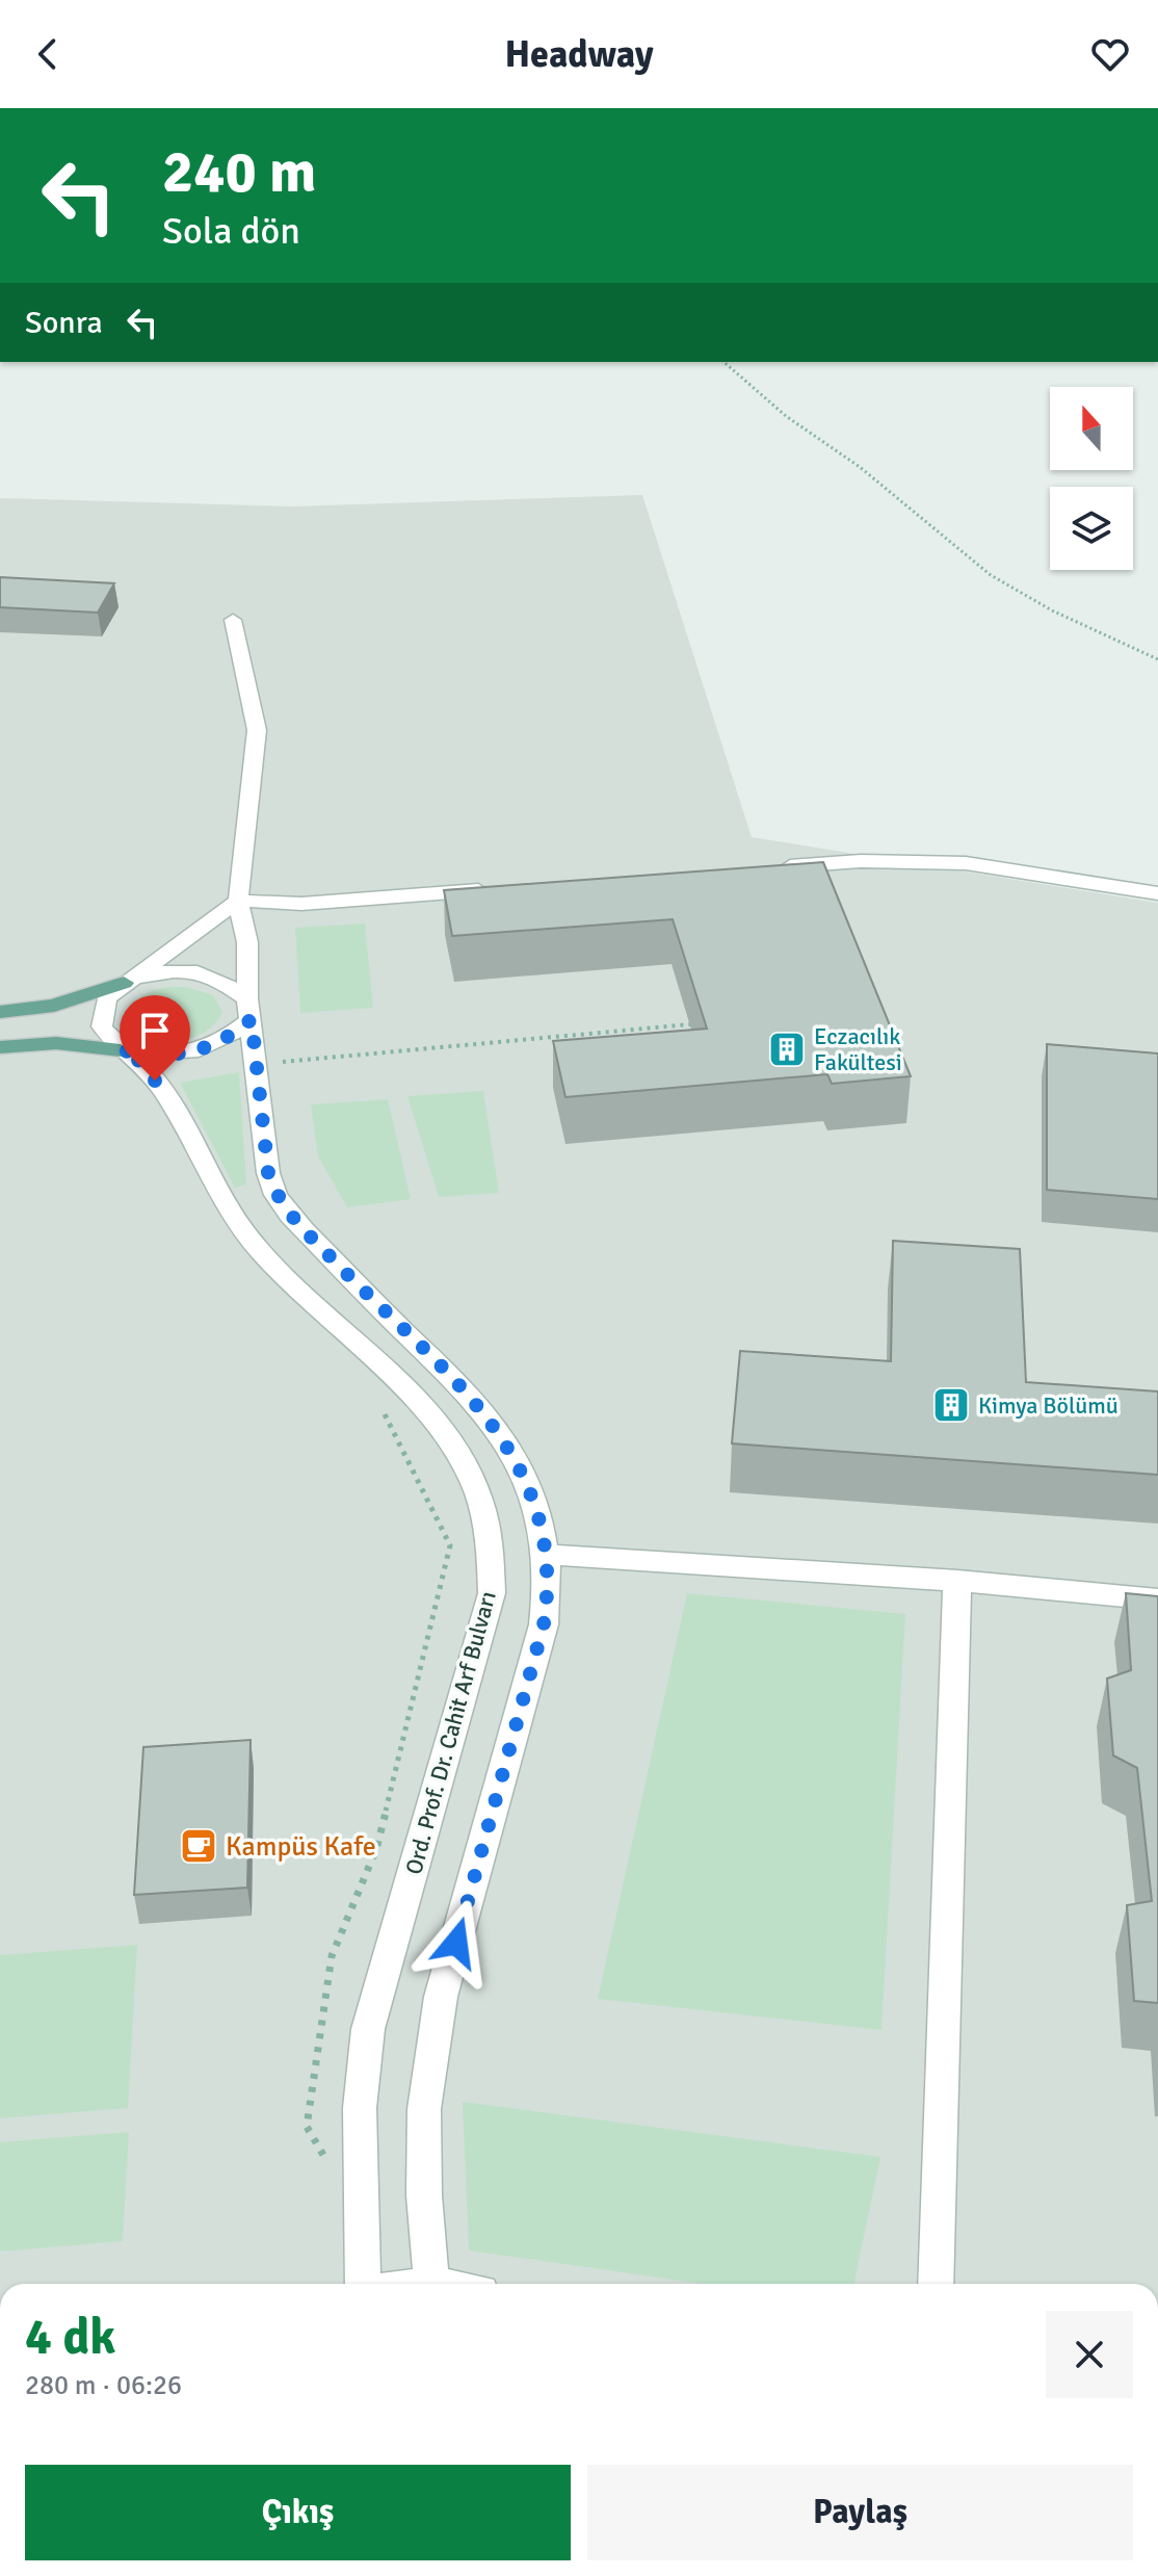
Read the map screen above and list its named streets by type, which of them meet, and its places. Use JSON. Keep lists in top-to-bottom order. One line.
{"streets":{"street":["Ord. Prof. Dr. Cahit Arf Bulvarı"]},"places":{"building":["Eczacılık Fakültesi","Kimya Bölümü"],"cafe":["Kampüs Kafe"]},"north":"top","page":{"header":"Headway","turn":["240 m","Sola dön"],"then":"Sonra","heading":["4 dk","280 m · 06:26"],"buttons":["Çıkış","Paylaş"]}}
